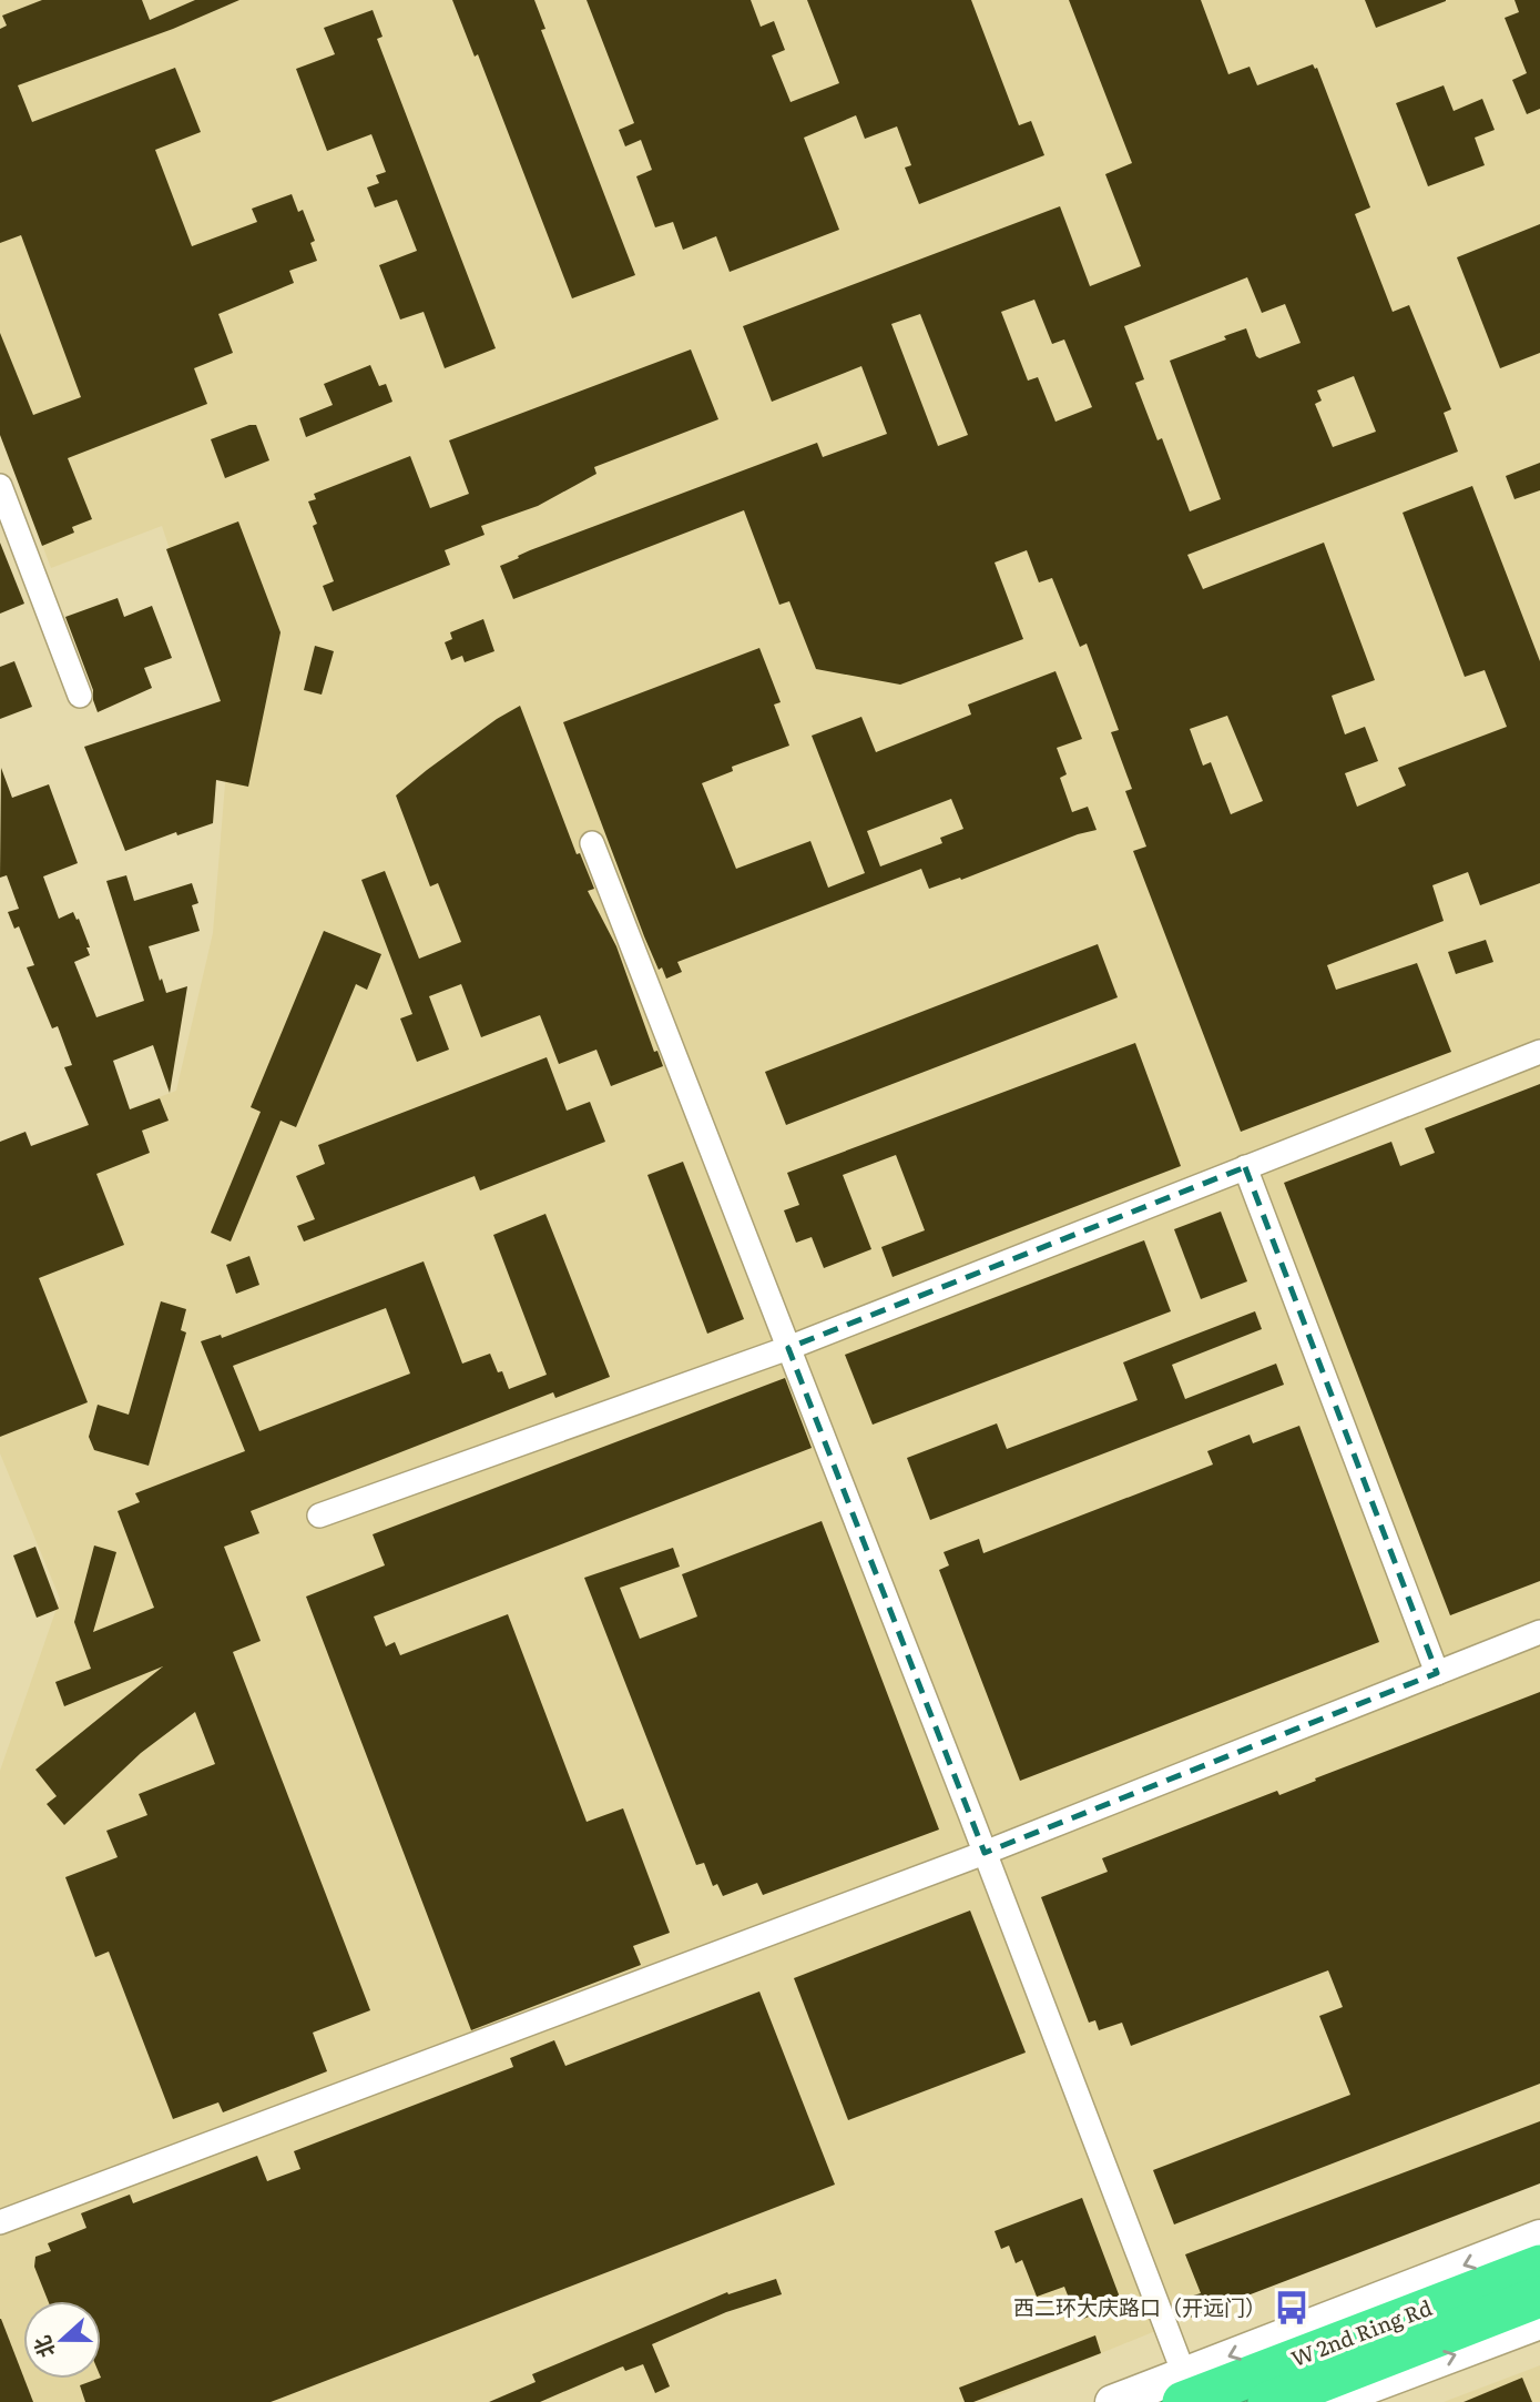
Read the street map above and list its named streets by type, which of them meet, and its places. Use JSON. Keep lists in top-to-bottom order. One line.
{"streets":{"highway":["W 2nd Ring Rd"]},"places":{"bus stop":["西二环大庆路口（开远门）"]},"north":"left"}
